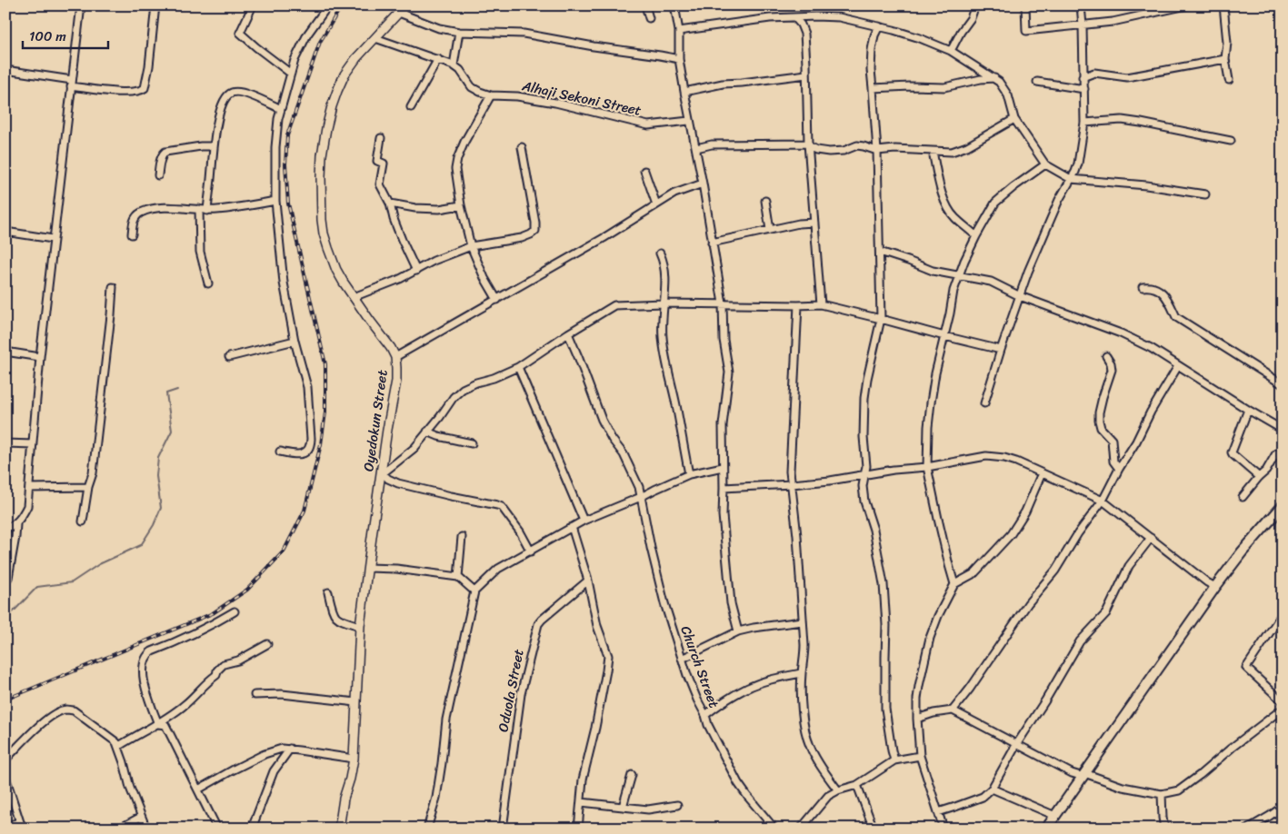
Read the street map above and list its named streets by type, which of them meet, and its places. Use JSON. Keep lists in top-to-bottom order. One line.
{"streets":{"street":["Alhaji Sekoni Street","Oyedokun Street","Church Street","Oduola Street"]},"crossings":[["Alhaji Sekoni Street","Oyedokun Street"]],"scale_bar":"100 m"}
